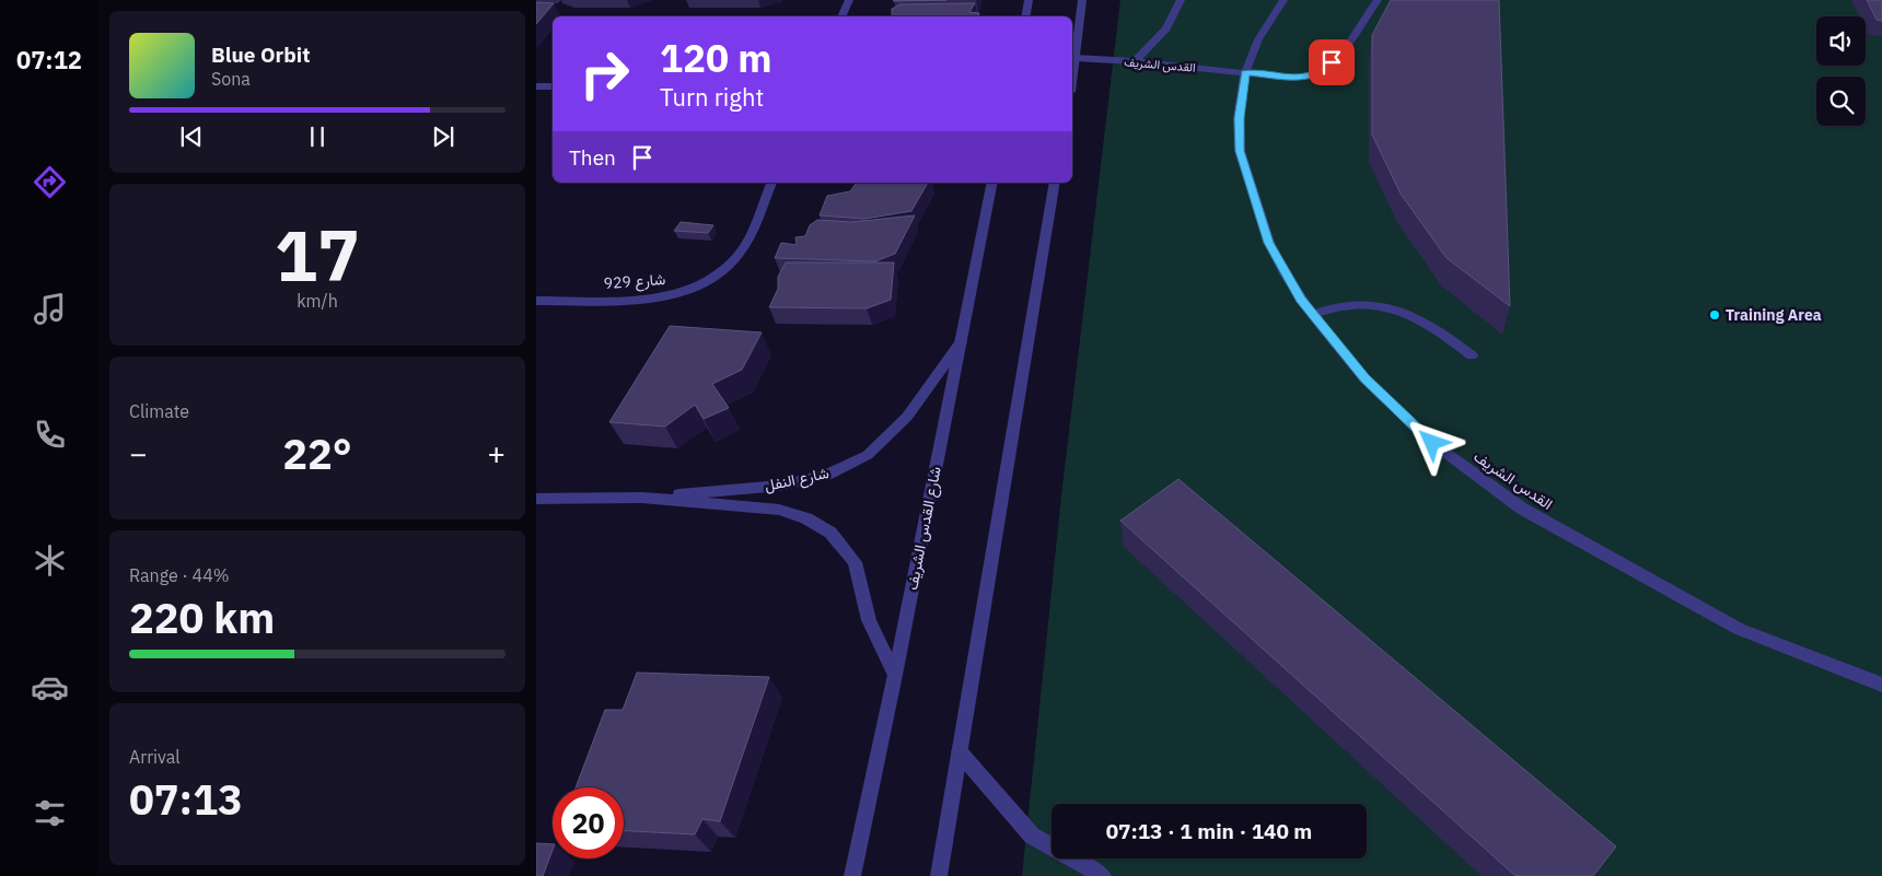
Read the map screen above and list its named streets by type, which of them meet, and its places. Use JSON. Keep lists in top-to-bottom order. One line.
{"streets":{"street":["القدس الشريف","شارع 929","شارع النفل","شارع القدس الشريف"]},"crossings":[["شارع النفل","شارع القدس الشريف"]],"places":["Training Area"],"page":{"tabs":"07:12","turn":["120 m","Turn right"],"song":["Blue Orbit","Sona"],"then":"Then","tile":[["17","km/h"],"Climate",["Range · 44%","220 km"],["Arrival","07:13"]],"heat":["−","22°","+"],"limit":"20","trip":"07:13 · 1 min · 140 m"}}
